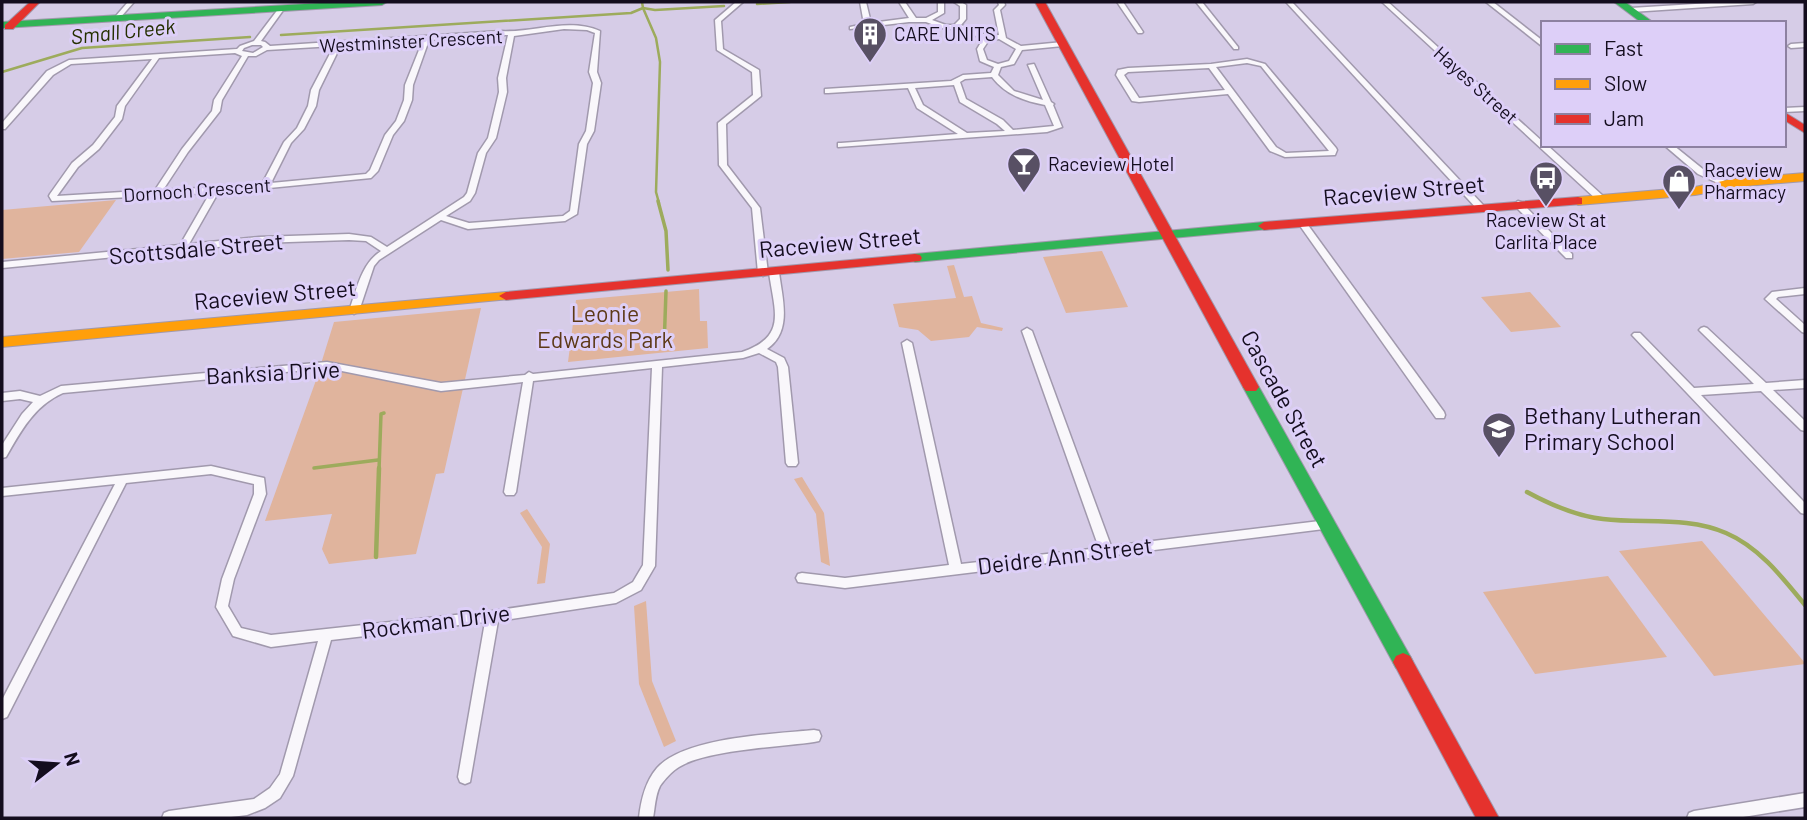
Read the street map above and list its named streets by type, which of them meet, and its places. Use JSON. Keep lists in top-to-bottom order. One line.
{"streets":{"street":["Westminster Crescent","Hayes Street","Dornoch Crescent","Raceview Street","Scottsdale Street","Banksia Drive","Cascade Street","Deidre Ann Street","Rockman Drive"]},"crossings":[["Westminster Crescent","Dornoch Crescent"],["Westminster Crescent","Raceview Street"],["Westminster Crescent","Scottsdale Street"],["Hayes Street","Raceview Street"],["Raceview Street","Cascade Street"],["Banksia Drive","Rockman Drive"],["Cascade Street","Deidre Ann Street"]],"water":["Small Creek"],"parks":["Leonie Edwards Park"],"places":{"building":["CARE UNITS"],"bar":["Raceview Hotel"],"bus stop":["Raceview St at Carlita Place"],"shop":["Raceview Pharmacy"],"school or university":["Bethany Lutheran Primary School"]},"legend":["Fast","Slow","Jam"],"north":"right"}
